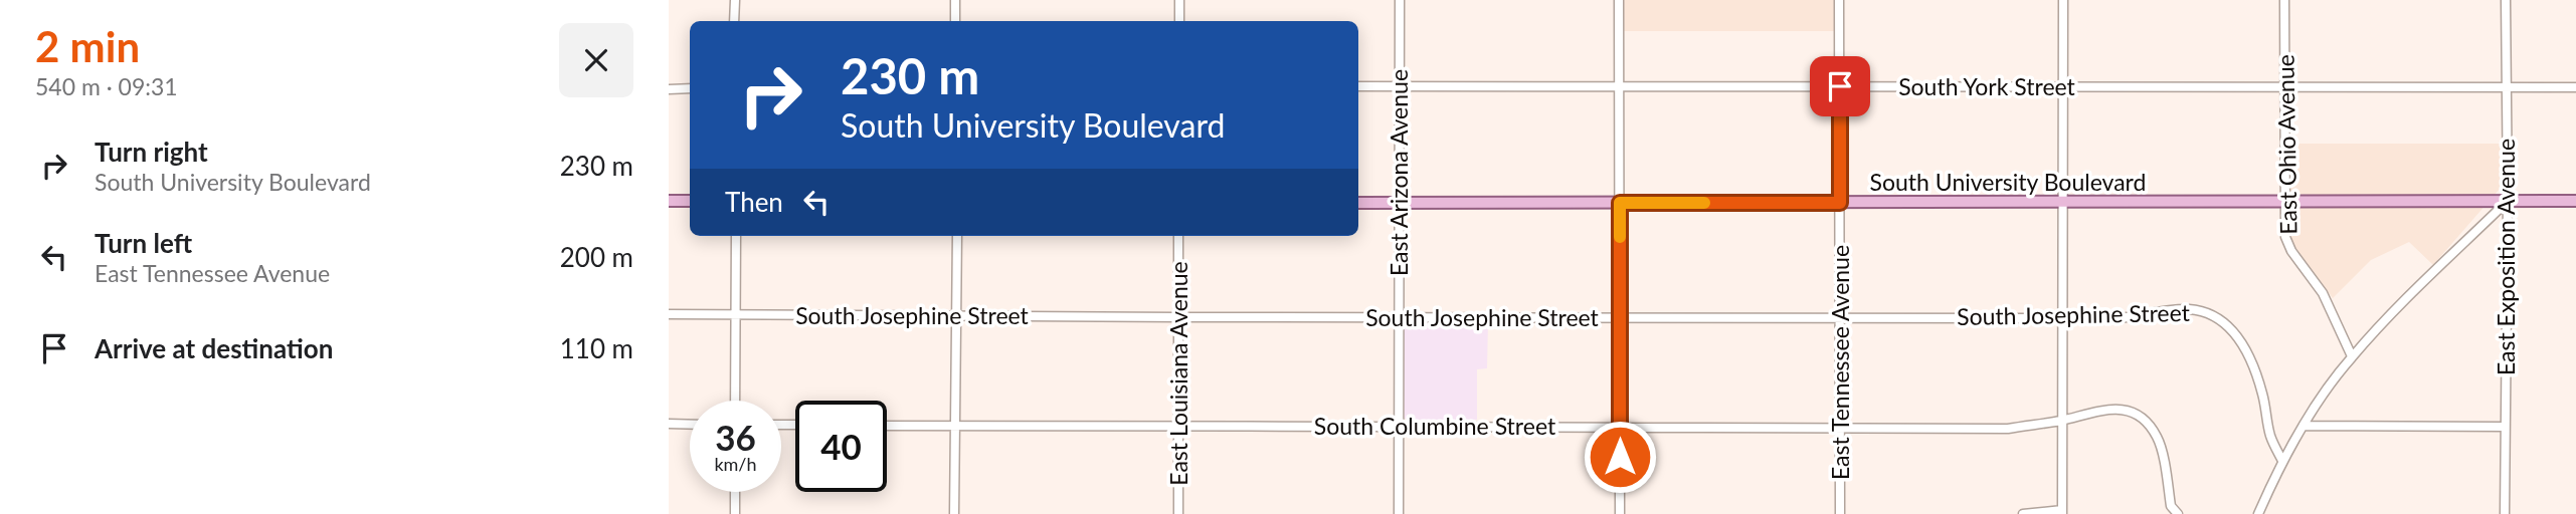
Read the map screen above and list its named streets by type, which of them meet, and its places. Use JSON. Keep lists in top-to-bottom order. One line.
{"streets":{"main road":["South University Boulevard"],"street":["South York Street","East Ohio Avenue","East Arizona Avenue","East Exposition Avenue","South Josephine Street","East Tennessee Avenue","East Louisiana Avenue","South Columbine Street"]},"crossings":[["South York Street","East Ohio Avenue"],["South York Street","East Arizona Avenue"],["South York Street","East Exposition Avenue"],["South York Street","East Tennessee Avenue"],["East Ohio Avenue","South University Boulevard"],["East Arizona Avenue","South University Boulevard"],["East Arizona Avenue","South Josephine Street"],["East Arizona Avenue","South Columbine Street"],["South University Boulevard","East Exposition Avenue"],["South University Boulevard","East Tennessee Avenue"],["South Josephine Street","East Tennessee Avenue"],["South Josephine Street","East Louisiana Avenue"],["East Tennessee Avenue","South Columbine Street"],["East Louisiana Avenue","South Columbine Street"]],"page":{"heading":["2 min","540 m · 09:31"],"turn":["230 m","South University Boulevard"],"list":[{"name":"Turn right","note":"South University Boulevard","value":"230 m"},{"name":"Turn left","note":"East Tennessee Avenue","value":"200 m"},{"name":"Arrive at destination","value":"110 m"}],"then":"Then","speed":"36 km/h","limit":"40"}}
